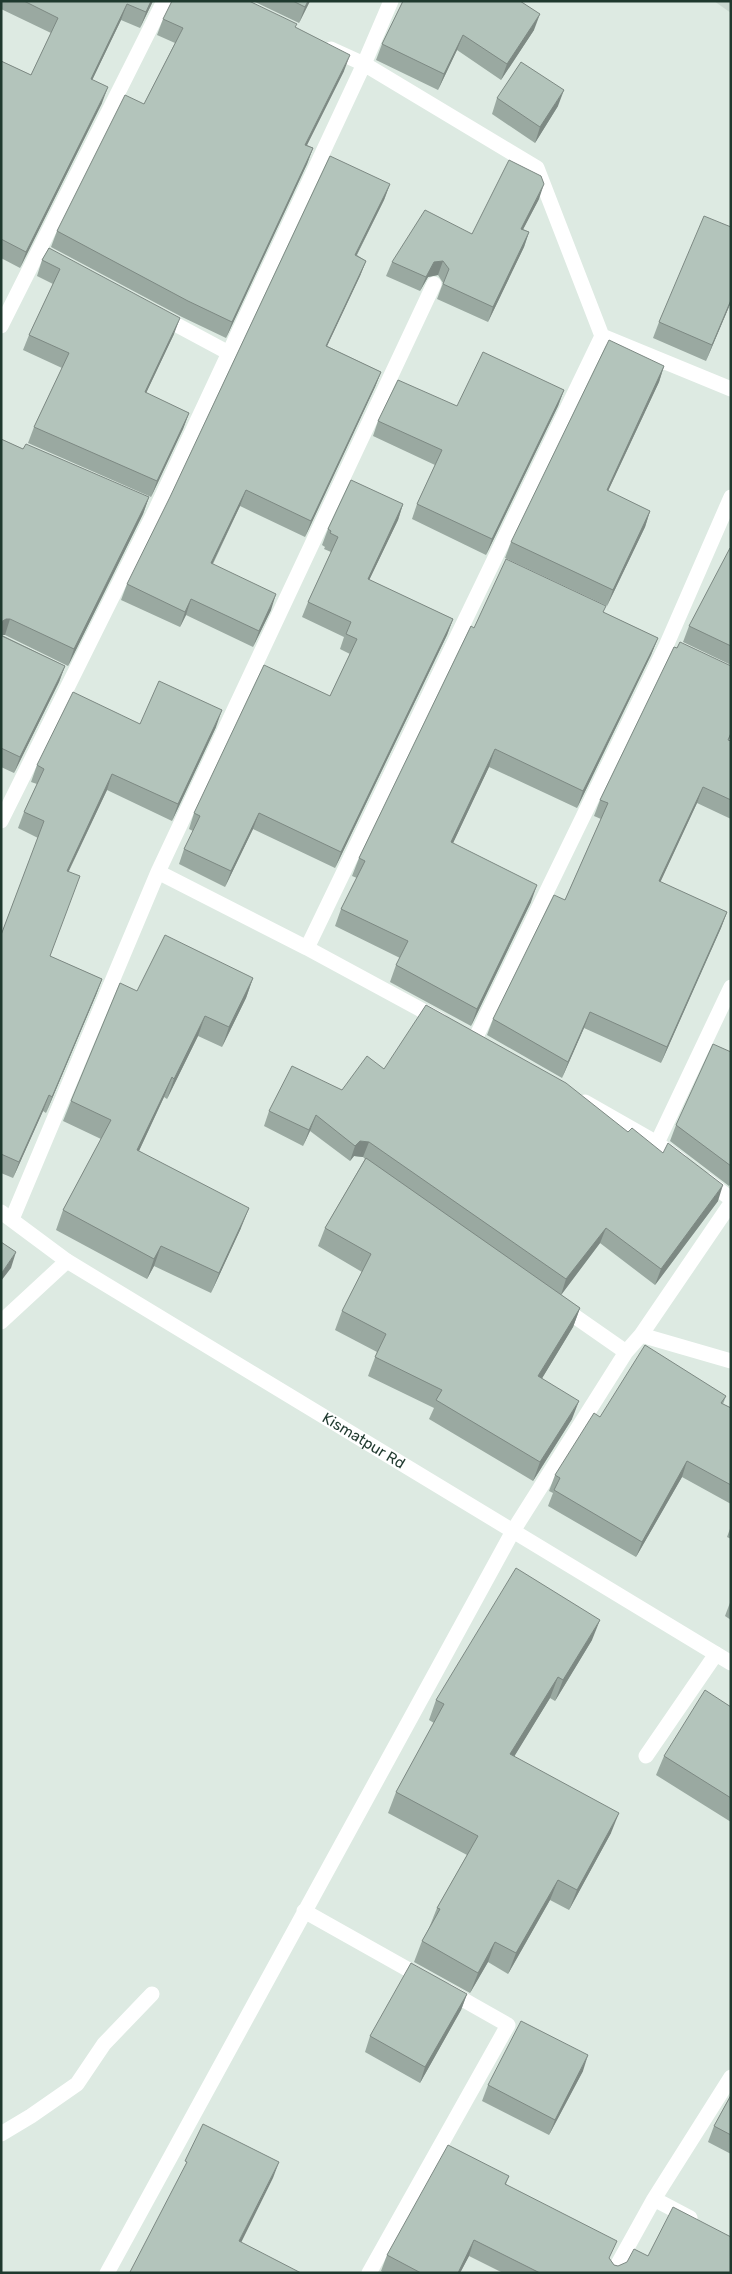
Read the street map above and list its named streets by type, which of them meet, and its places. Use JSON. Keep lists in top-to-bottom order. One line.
{"streets":{"street":["Kismatpur Rd"]}}
